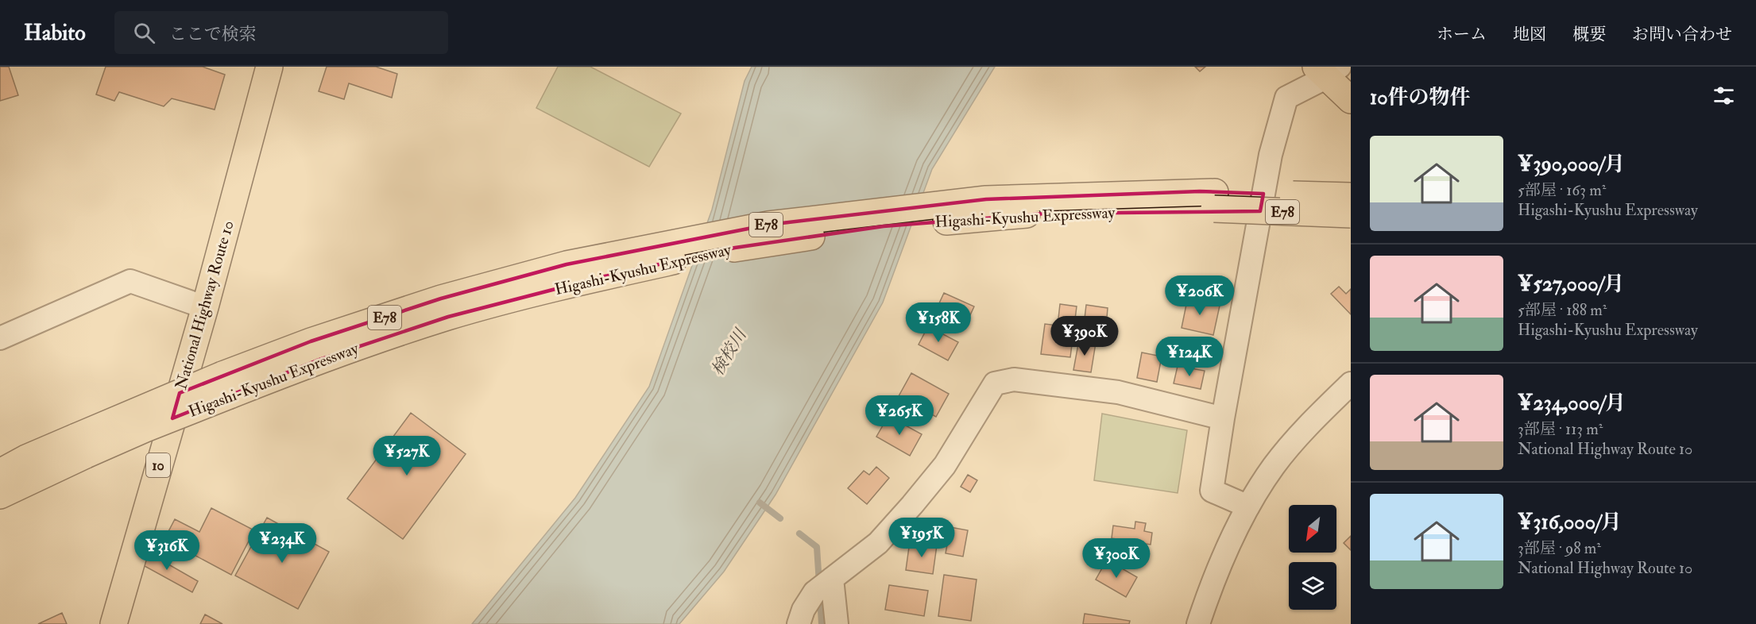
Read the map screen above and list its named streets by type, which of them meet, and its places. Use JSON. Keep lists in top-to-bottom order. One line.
{"streets":{"highway":["E78","Higashi-Kyushu Expressway","National Highway Route 10","10"]},"water":["検校川"],"north":"bottom left","page":{"header":"Habito","search":"ここで検索","nav":["ホーム","地図","概要","お問い合わせ"],"heading":"10件の物件","list":[{"name":"¥390,000/月","note":"5部屋 · 163 m² · Higashi-Kyushu Expressway"},{"name":"¥527,000/月","note":"5部屋 · 188 m² · Higashi-Kyushu Expressway"},{"name":"¥234,000/月","note":"3部屋 · 113 m² · National Highway Route 10"},{"name":"¥316,000/月","note":"3部屋 · 98 m² · National Highway Route 10"}],"price":["¥206K","¥158K","¥390K","¥124K","¥265K","¥527K","¥195K","¥234K","¥316K","¥300K"]}}
